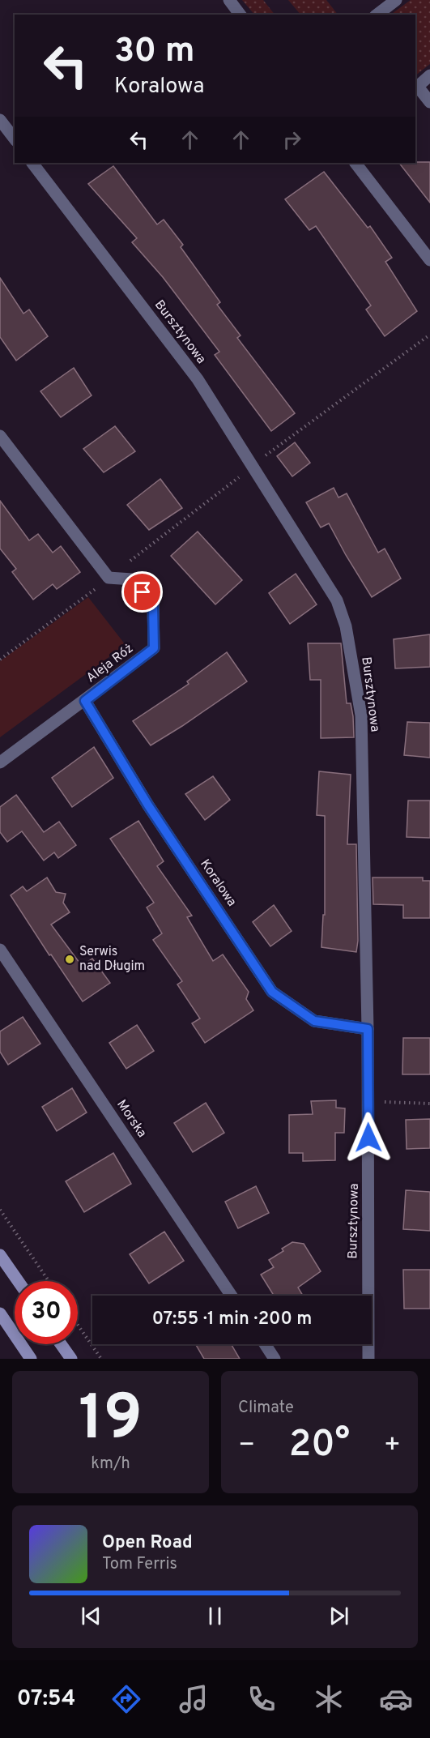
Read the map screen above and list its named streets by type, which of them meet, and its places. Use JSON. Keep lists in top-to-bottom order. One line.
{"streets":{"street":["Bursztynowa","Aleja Róż","Koralowa","Morska"]},"crossings":[["Bursztynowa","Koralowa"],["Aleja Róż","Koralowa"]],"places":["Serwis nad Długim"],"page":{"turn":["30 m","Koralowa"],"limit":"30","trip":"07:55 · 1 min · 200 m","tile":[["19","km/h"],"Climate"],"heat":["−","20°","+"],"song":["Open Road","Tom Ferris"],"tabs":"07:54"}}
